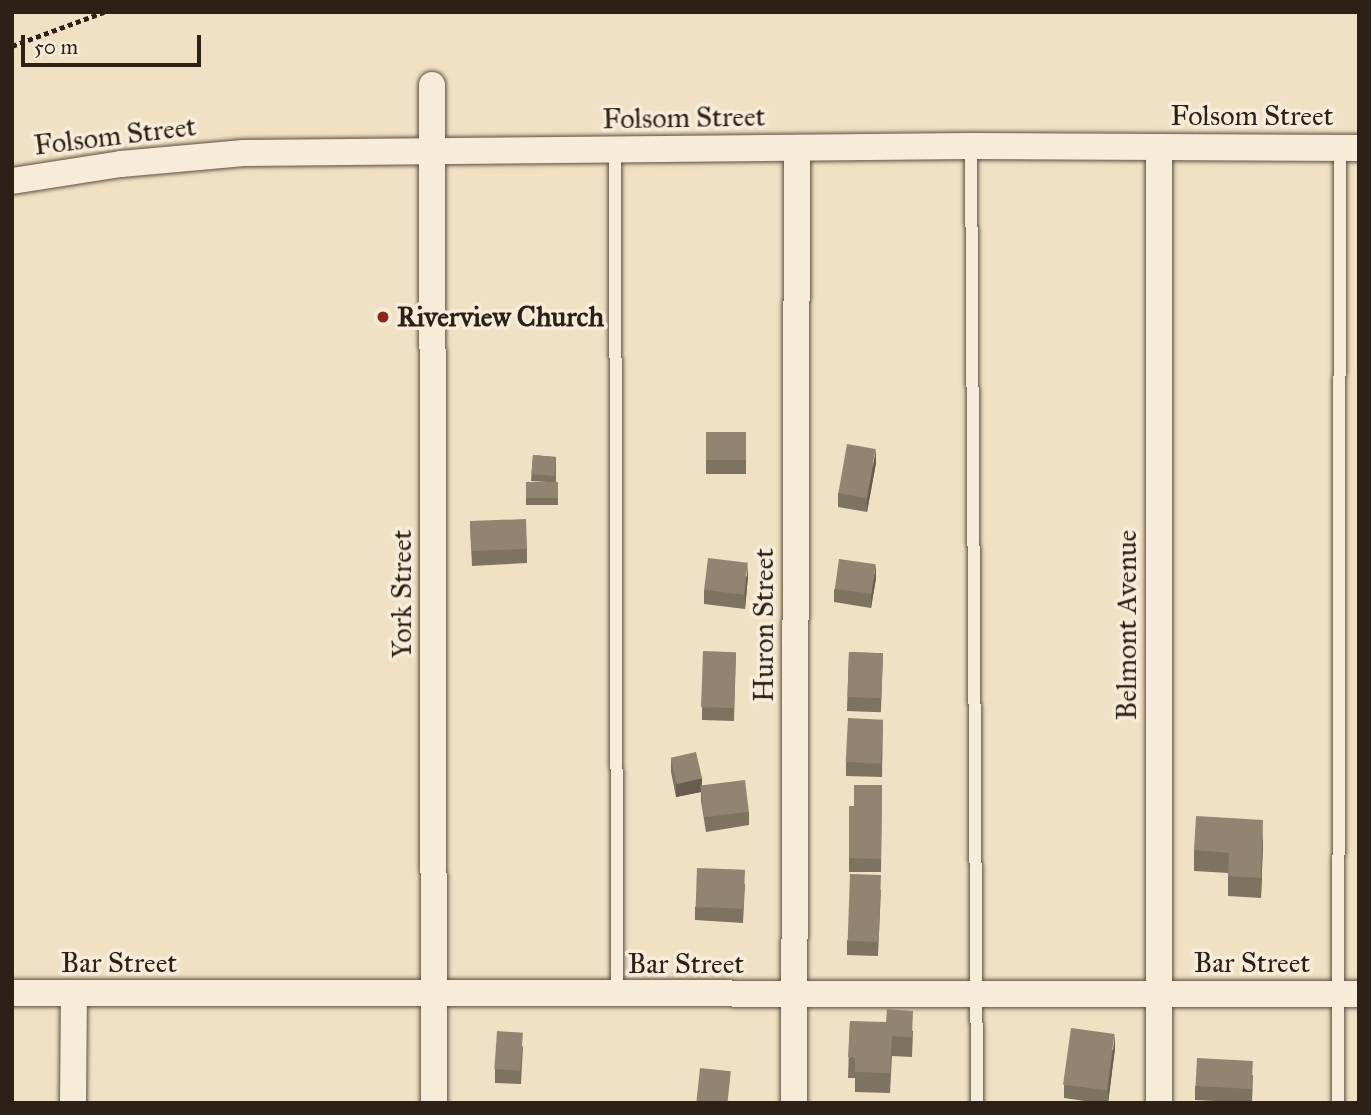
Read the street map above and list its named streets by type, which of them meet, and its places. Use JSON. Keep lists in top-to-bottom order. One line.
{"streets":{"street":["Folsom Street","York Street","Huron Street","Belmont Avenue","Bar Street"]},"crossings":[["Folsom Street","York Street"],["Folsom Street","Huron Street"],["Folsom Street","Belmont Avenue"],["York Street","Bar Street"],["Huron Street","Bar Street"],["Belmont Avenue","Bar Street"]],"places":["Riverview Church"],"scale_bar":"50 m"}
